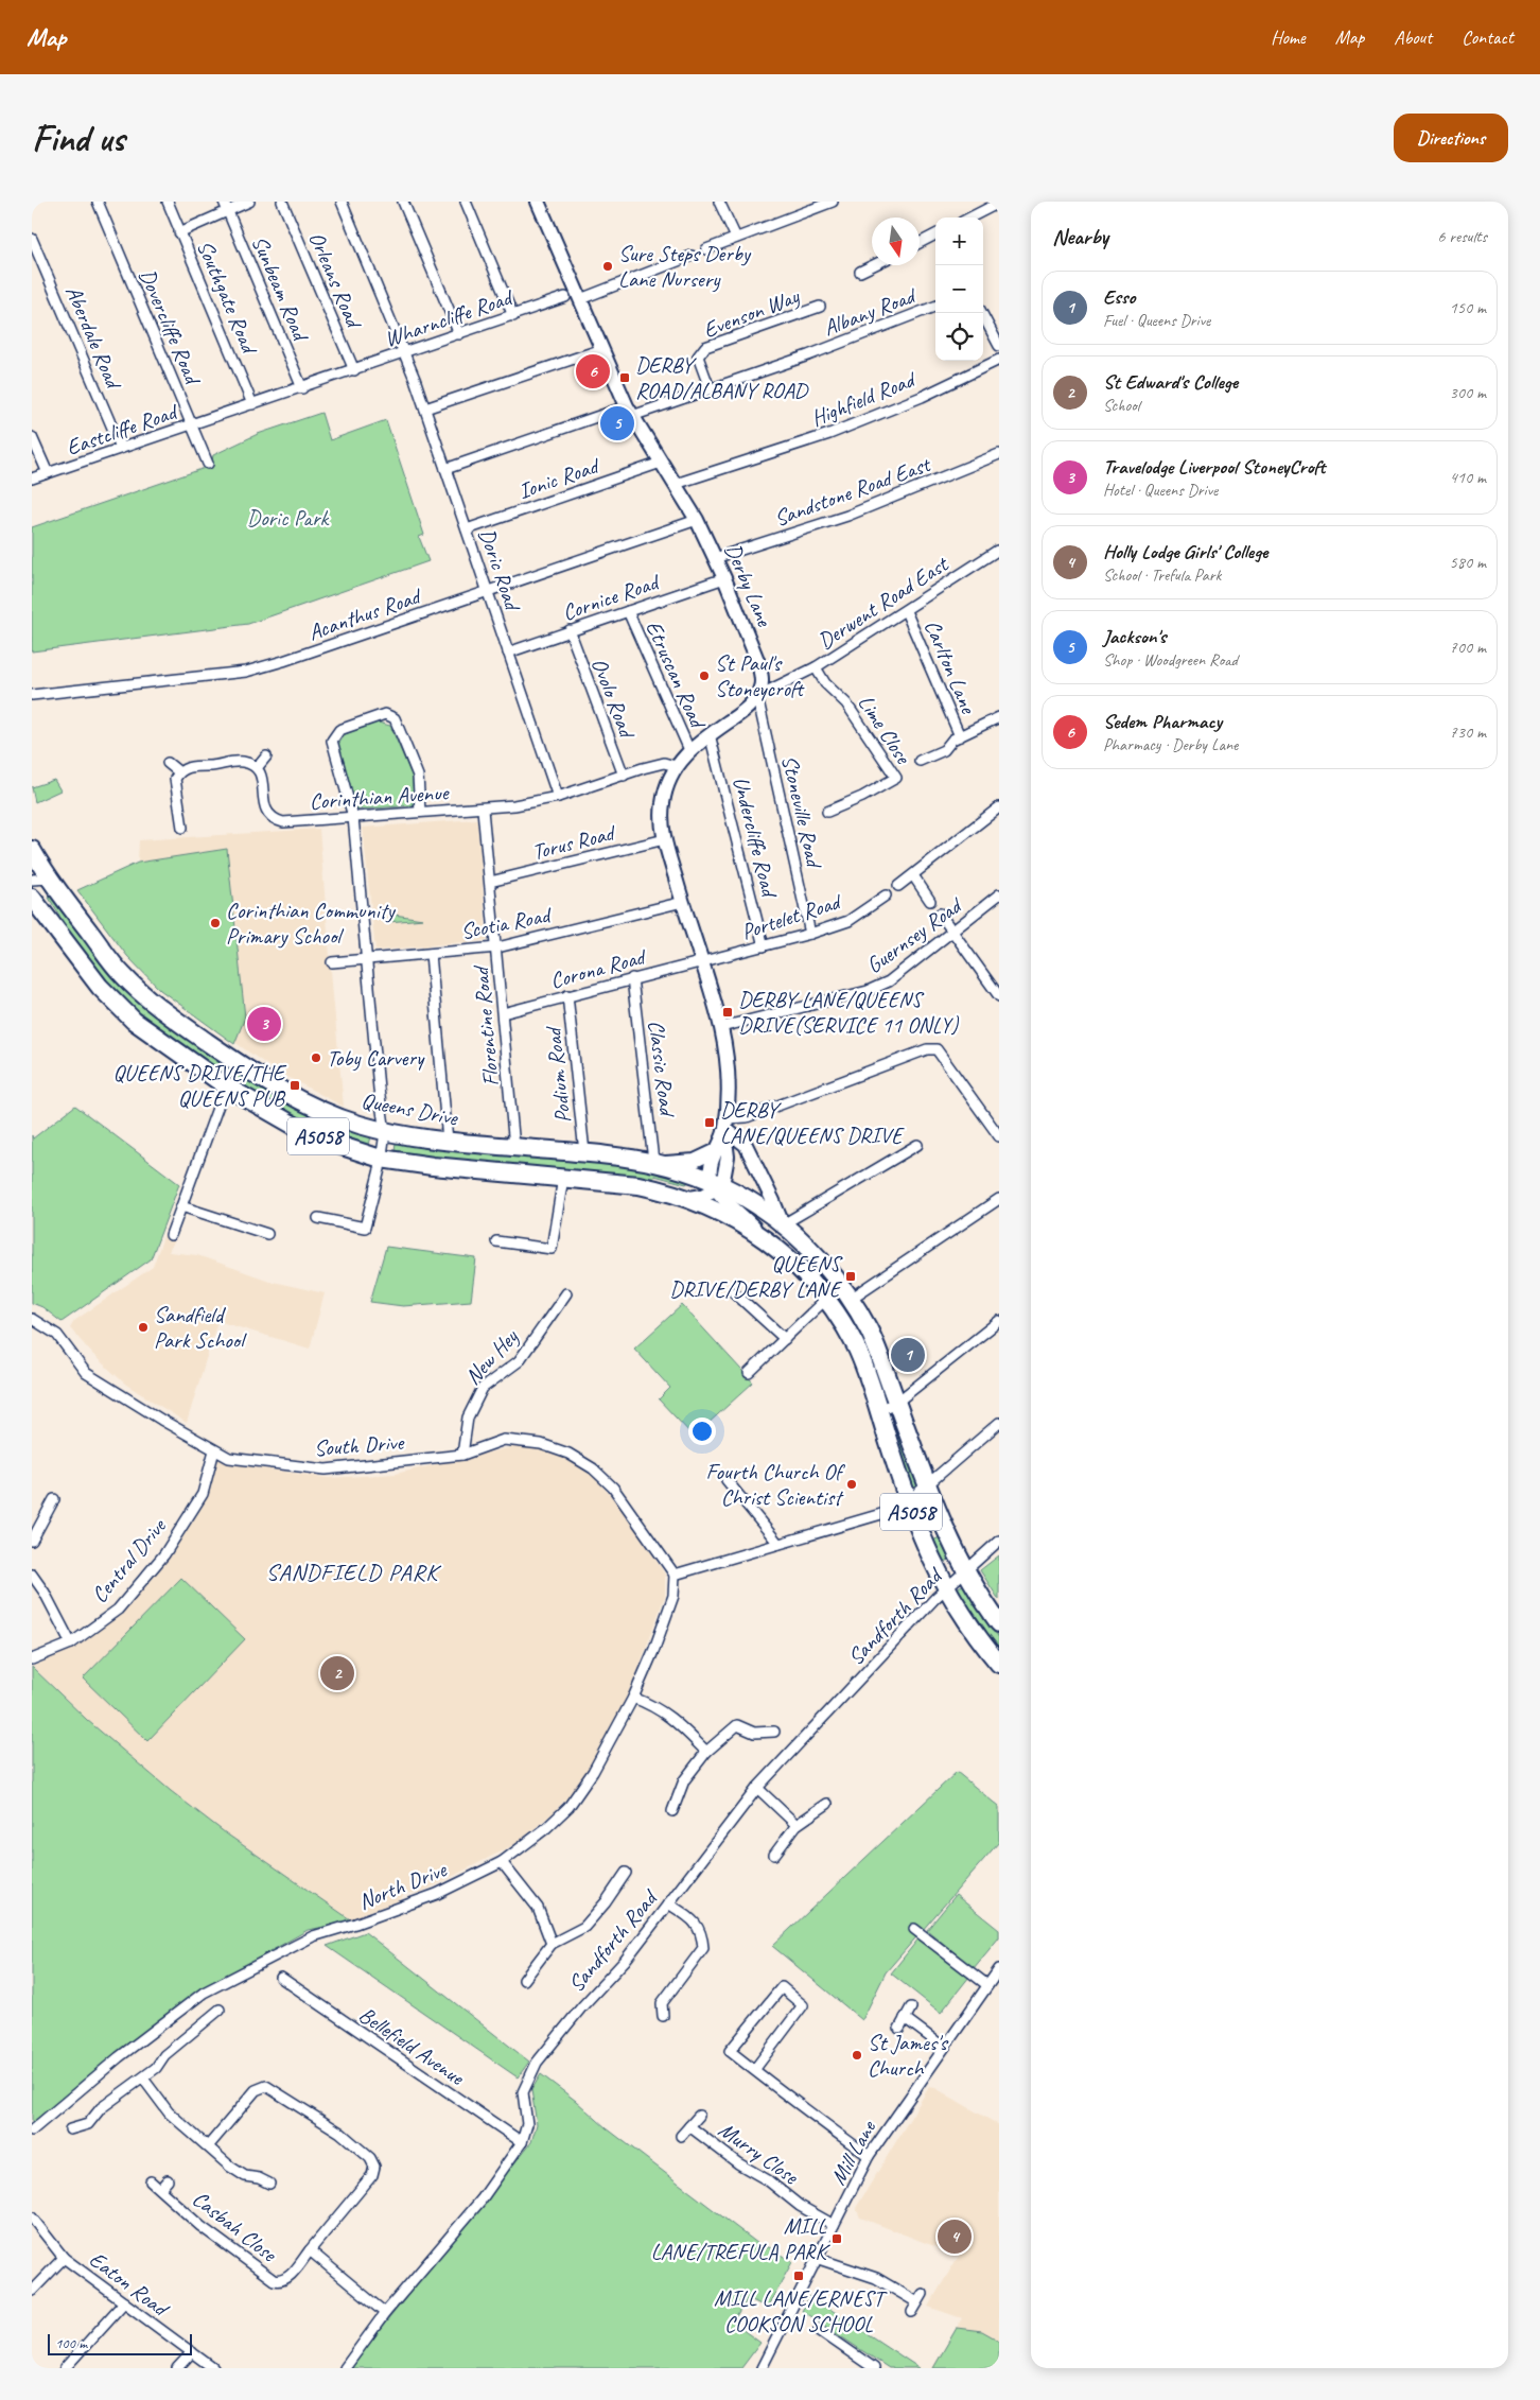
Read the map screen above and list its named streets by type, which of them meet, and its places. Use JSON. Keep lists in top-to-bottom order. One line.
{"streets":{"highway":["Queens Drive","A5058"],"street":["Orleans Road","Sunbeam Road","Southgate Road","Albany Road","Evenson Way","Wharncliffe Road","Dovercliffe Road","Aberdale Road","Highfield Road","Eastcliffe Road","Ionic Road","Sandstone Road East","Doric Road","Derby Lane","Cornice Road","Derwent Road East","Acanthus Road","Carlton Lane","Etruscan Road","Ovolo Road","Lime Close","Corinthian Avenue","Stoneville Road","Undercliffe Road","Torus Road","Portelet Road","Scotia Road","Guernsey Road","Corona Road","Florentine Road","Classic Road","Podium Road","New Hey","South Drive","Central Drive","Sandforth Road","North Drive","Bellefield Avenue","Murry Close","Mill Lane","Casbah Close","Eaton Road"]},"crossings":[["Orleans Road","Wharncliffe Road"],["Sunbeam Road","Wharncliffe Road"],["Southgate Road","Wharncliffe Road"],["Albany Road","Evenson Way"],["Albany Road","Doric Road"],["Albany Road","Derby Lane"],["Wharncliffe Road","Dovercliffe Road"],["Wharncliffe Road","Eastcliffe Road"],["Wharncliffe Road","Doric Road"],["Dovercliffe Road","Eastcliffe Road"],["Aberdale Road","Eastcliffe Road"],["Highfield Road","Derby Lane"],["Ionic Road","Doric Road"],["Ionic Road","Derby Lane"],["Sandstone Road East","Derby Lane"],["Doric Road","Cornice Road"],["Doric Road","Acanthus Road"],["Doric Road","Corinthian Avenue"],["Derby Lane","Cornice Road"],["Derby Lane","Derwent Road East"],["Derby Lane","Acanthus Road"],["Derby Lane","Stoneville Road"],["Cornice Road","Etruscan Road"],["Cornice Road","Ovolo Road"],["Derwent Road East","Carlton Lane"],["Derwent Road East","Lime Close"],["Derwent Road East","Stoneville Road"],["Ovolo Road","Corinthian Avenue"],["Corinthian Avenue","Florentine Road"],["Stoneville Road","Portelet Road"],["Undercliffe Road","Portelet Road"],["Torus Road","Florentine Road"],["Portelet Road","Corona Road"],["Scotia Road","Florentine Road"],["Corona Road","Florentine Road"],["Corona Road","Classic Road"],["Corona Road","Podium Road"],["Florentine Road","Queens Drive"],["Classic Road","Queens Drive"],["Podium Road","Queens Drive"],["Queens Drive","A5058"],["Queens Drive","Sandforth Road"],["A5058","Sandforth Road"],["New Hey","South Drive"],["South Drive","Central Drive"],["South Drive","North Drive"],["Sandforth Road","Bellefield Avenue"],["Murry Close","Mill Lane"]],"districts":["SANDFIELD PARK"],"parks":["Doric Park"],"places":{"other":["Sure Steps Derby Lane Nursery","St Paul's Stoneycroft","Corinthian Community Primary School","Toby Carvery","Sandfield Park School","Fourth Church Of Christ Scientist","St James's Church"],"transit":["DERBY ROAD/ALBANY ROAD","DERBY LANE/QUEENS DRIVE(SERVICE 11 ONLY)","QUEENS DRIVE/THE QUEENS PUB","DERBY LANE/QUEENS DRIVE","QUEENS DRIVE/DERBY LANE","MILL LANE/TREFULA PARK","MILL LANE/ERNEST COOKSON SCHOOL"]},"scale_bar":"100 m","north":"bottom","page":{"header":"Map","nav":["Home","Map","About","Contact"],"buttons":"Directions","title":"Find us","heading":["Nearby","6 results"],"map_buttons":["+","−"],"list":[{"mark":"1","name":"Esso","note":"Fuel · Queens Drive","value":"150 m"},{"mark":"2","name":"St Edward's College","note":"School","value":"300 m"},{"mark":"3","name":"Travelodge Liverpool StoneyCroft","note":"Hotel · Queens Drive","value":"410 m"},{"mark":"4","name":"Holly Lodge Girls' College","note":"School · Trefula Park","value":"580 m"},{"mark":"5","name":"Jackson's","note":"Shop · Woodgreen Road","value":"700 m"},{"mark":"6","name":"Sedem Pharmacy","note":"Pharmacy · Derby Lane","value":"730 m"}],"pins":["6","5","3","1","2","4"],"scale":"100 m"}}
